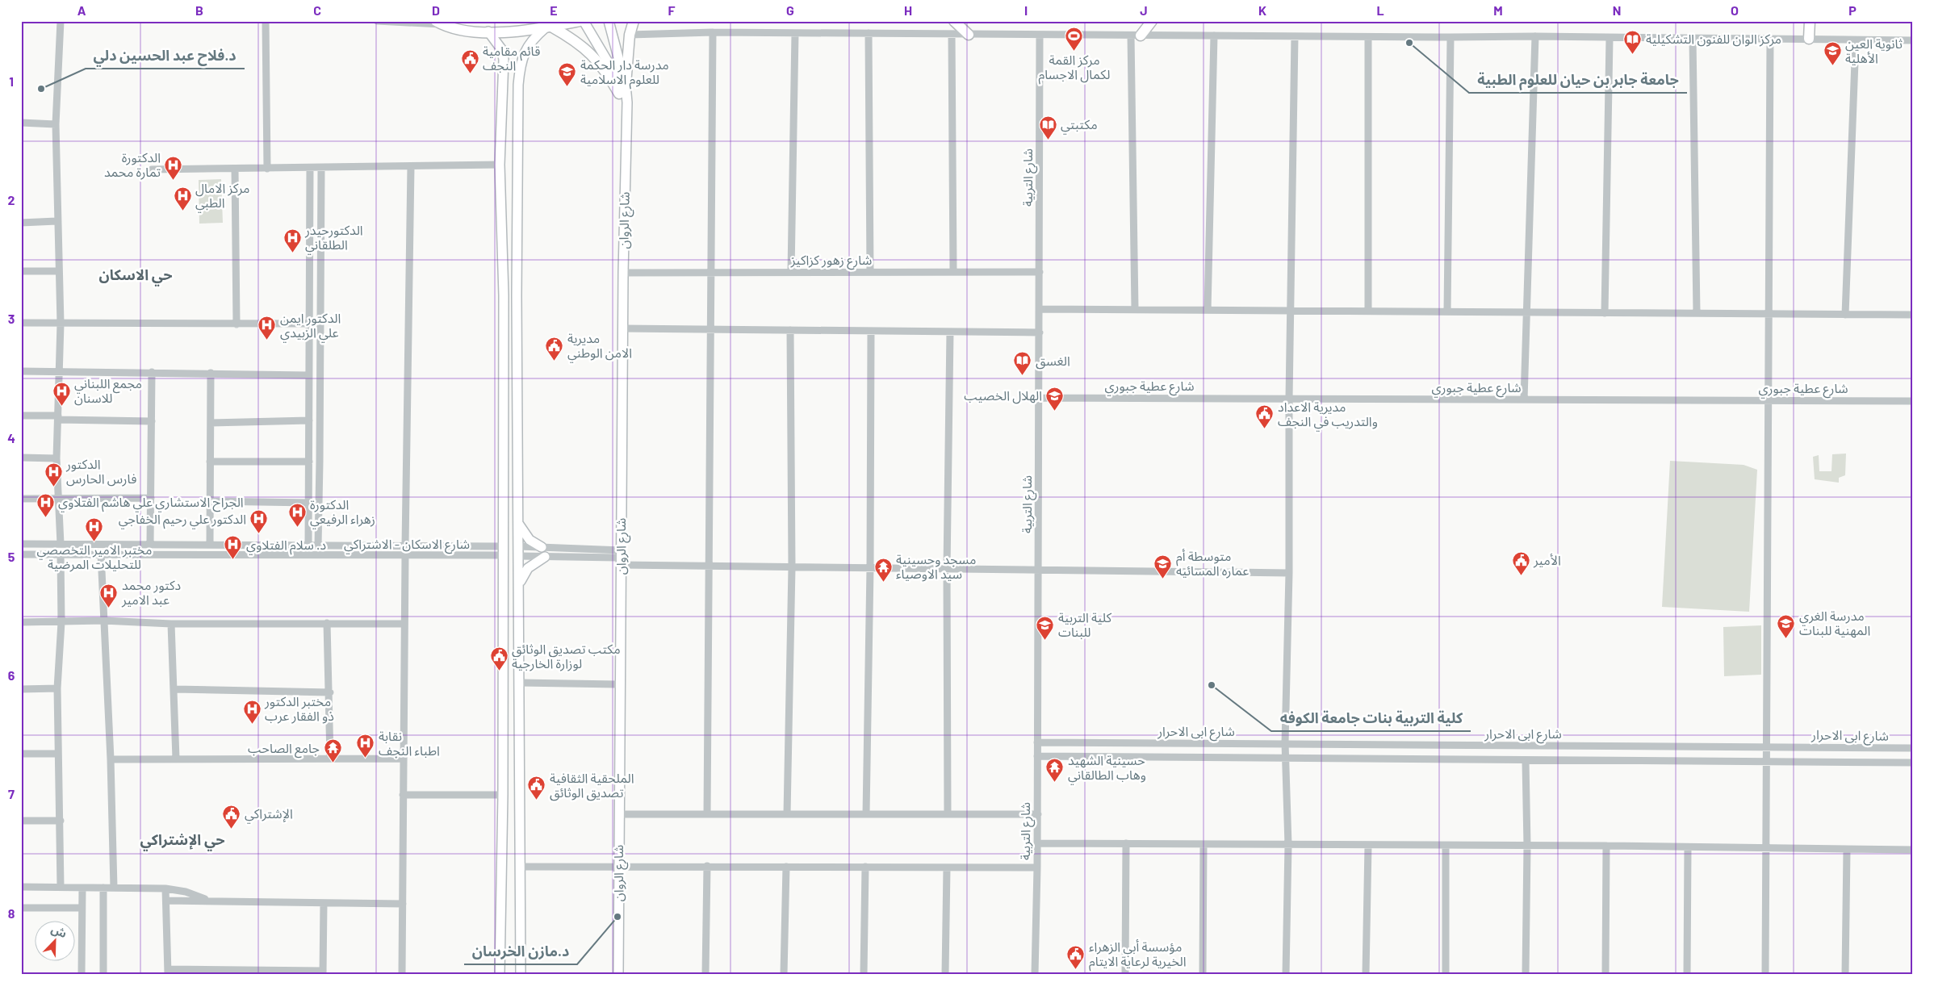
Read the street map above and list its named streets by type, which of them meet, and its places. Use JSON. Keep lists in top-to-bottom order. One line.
{"streets":{"main road":["شارع الروان"],"street":["شارع التربية","شارع زهور كزاكيز","شارع عطية جبوري","شارع الاسكان - الاشتراكي","شارع ابی الاحرار"]},"crossings":[["شارع التربية","شارع زهور كزاكيز"],["شارع التربية","شارع عطية جبوري"],["شارع التربية","شارع ابی الاحرار"],["شارع الروان","شارع زهور كزاكيز"]],"districts":["حي الاسكان","حي الإشتراكي"],"places":{"other":["جامعة جابر بن حيان للعلوم الطبية","د.فلاح عبد الحسين دلي","كلية التربية بنات جامعة الكوفه","د.مازن الخرسان"],"sports":["مركز القمة لكمال الاجسام"],"library":["مركز الوان للفنون التشكيلية","مكتبتي","الغسق"],"school or university":["ثانوية العين الأهلية","مدرسة دار الحكمة للعلوم الاسلامية","الهلال الخصيب","متوسطة أم عماره المسائيه","مدرسة الغري المهنية للبنات","كلية التربية للبنات"],"public building":["قائم مقامية النجف","مديرية الامن الوطني","مديرية الاعداد والتدريب في النجف","الأمير","مكتب تصديق الوثائق لوزارة الخارجية","الملحقية الثقافية تصديق الوثائق","الإشتراكي","مؤسسة أبي الزهراء الخيرية لرعاية الايتام"],"hospital":["الدكتورة تمارة محمد","مركز الامال الطبي","الدكتورحيدر الطلقاني","الدكتور ايمن علي الزبيدي","مجمع اللبناني للاسنان","الدكتور فارس الحارس","الجراح الاستشاري علي هاشم الفتلاوي","الدكتورة زهراء الرفيعي","الدكتور علي رحيم الخفاجي","مختبر الامير التخصصي للتحليلات المرضية","د. سلام الفتلاوي","دكتور محمد عبد الامير","مختبر الدكتور ذو الفقار عرب","نقابة اطباء النجف"],"temple":["مسجد وحسينية سيد الاوصياء","جامع الصاحب","حسينية الشهيد وهاب الطالقاني"]},"north":"top right","grid":{"columns":["A","B","C","D","E","F","G","H","I","J","K","L","M","N","O","P"],"rows":["1","2","3","4","5","6","7","8"]}}
